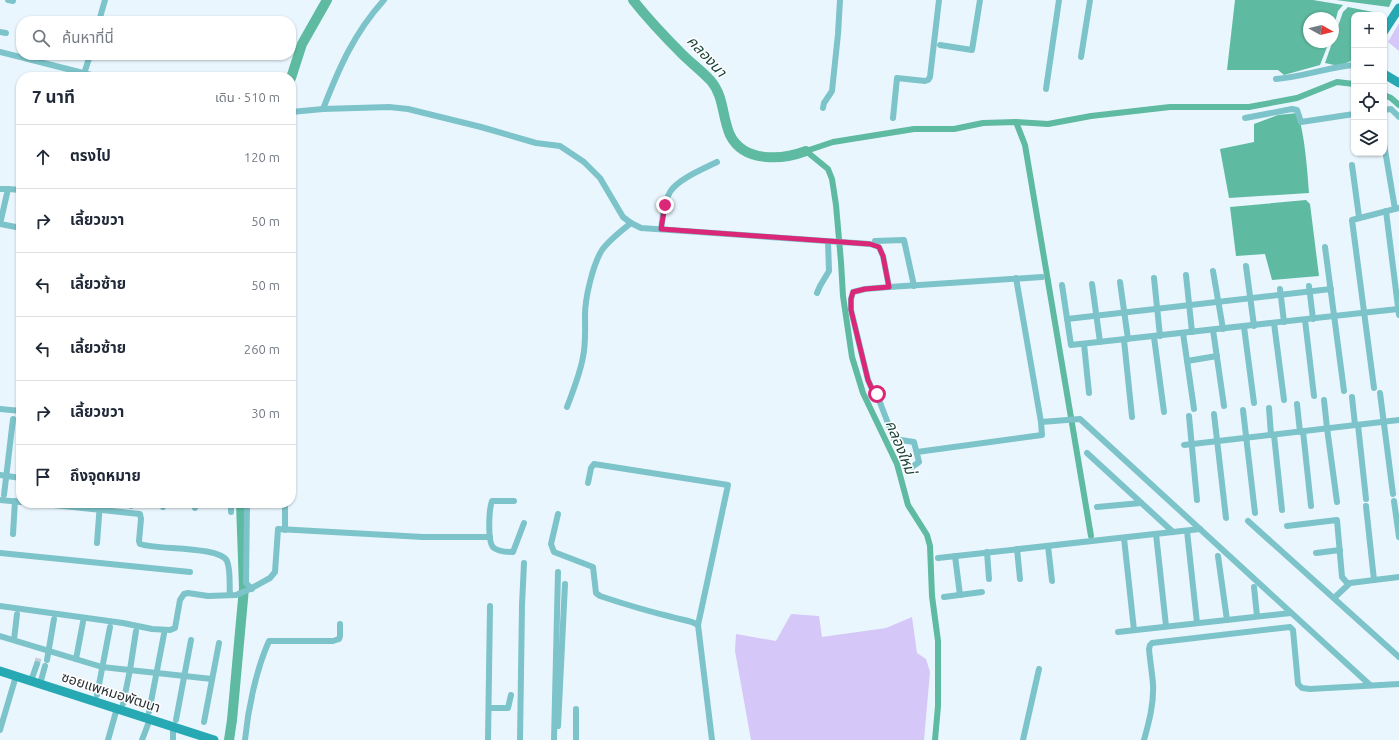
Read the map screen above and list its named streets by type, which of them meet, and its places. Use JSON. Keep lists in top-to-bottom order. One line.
{"streets":{"street":["ซอยแพหมอพัฒนา"]},"water":["คลองนา","คลองใหม่"],"north":"right","page":{"map_buttons":["+","−"],"search":"ค้นหาที่นี่","heading":["7 นาที","เดิน · 510 m"],"list":[["ตรงไป","120 m"],["เลี้ยวขวา","50 m"],["เลี้ยวซ้าย","50 m"],["เลี้ยวซ้าย","260 m"],["เลี้ยวขวา","30 m"],"ถึงจุดหมาย"]}}
